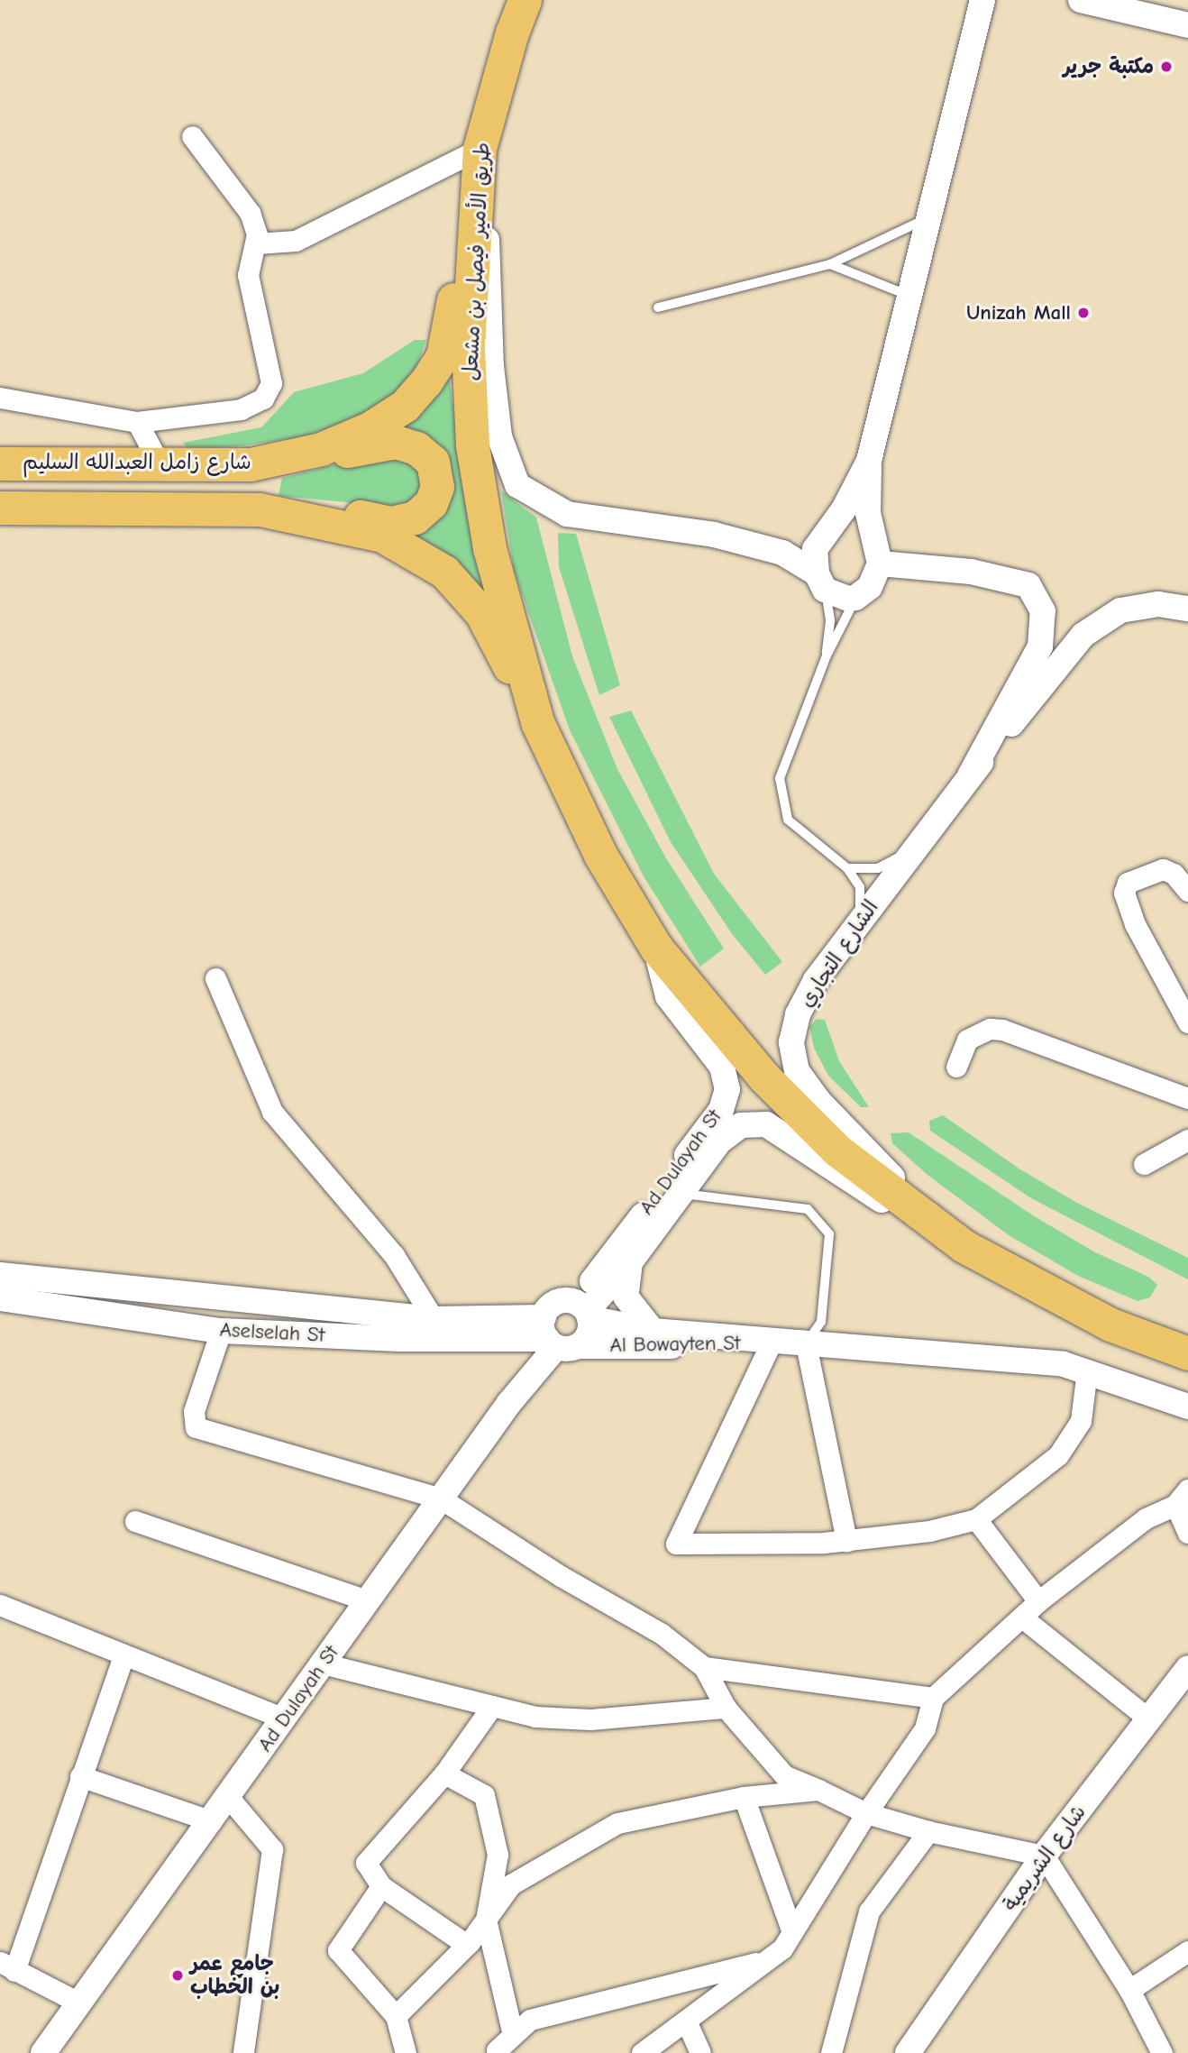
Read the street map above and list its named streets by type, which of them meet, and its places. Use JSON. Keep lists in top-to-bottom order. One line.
{"streets":{"highway":["طريق الأمير فيصل بن مشعل","شارع زامل العبدالله السليم"],"street":["الشارع التجاري","Ad Dulayah St","Aselselah St","Al Bowayten St","شارع الشريمية"]},"crossings":[["طريق الأمير فيصل بن مشعل","شارع زامل العبدالله السليم"],["طريق الأمير فيصل بن مشعل","الشارع التجاري"],["طريق الأمير فيصل بن مشعل","Ad Dulayah St"],["Ad Dulayah St","Aselselah St"],["Ad Dulayah St","Al Bowayten St"],["Aselselah St","Al Bowayten St"]],"places":["مكتبة جرير","Unizah Mall","جامع عمر بن الخطاب"]}
